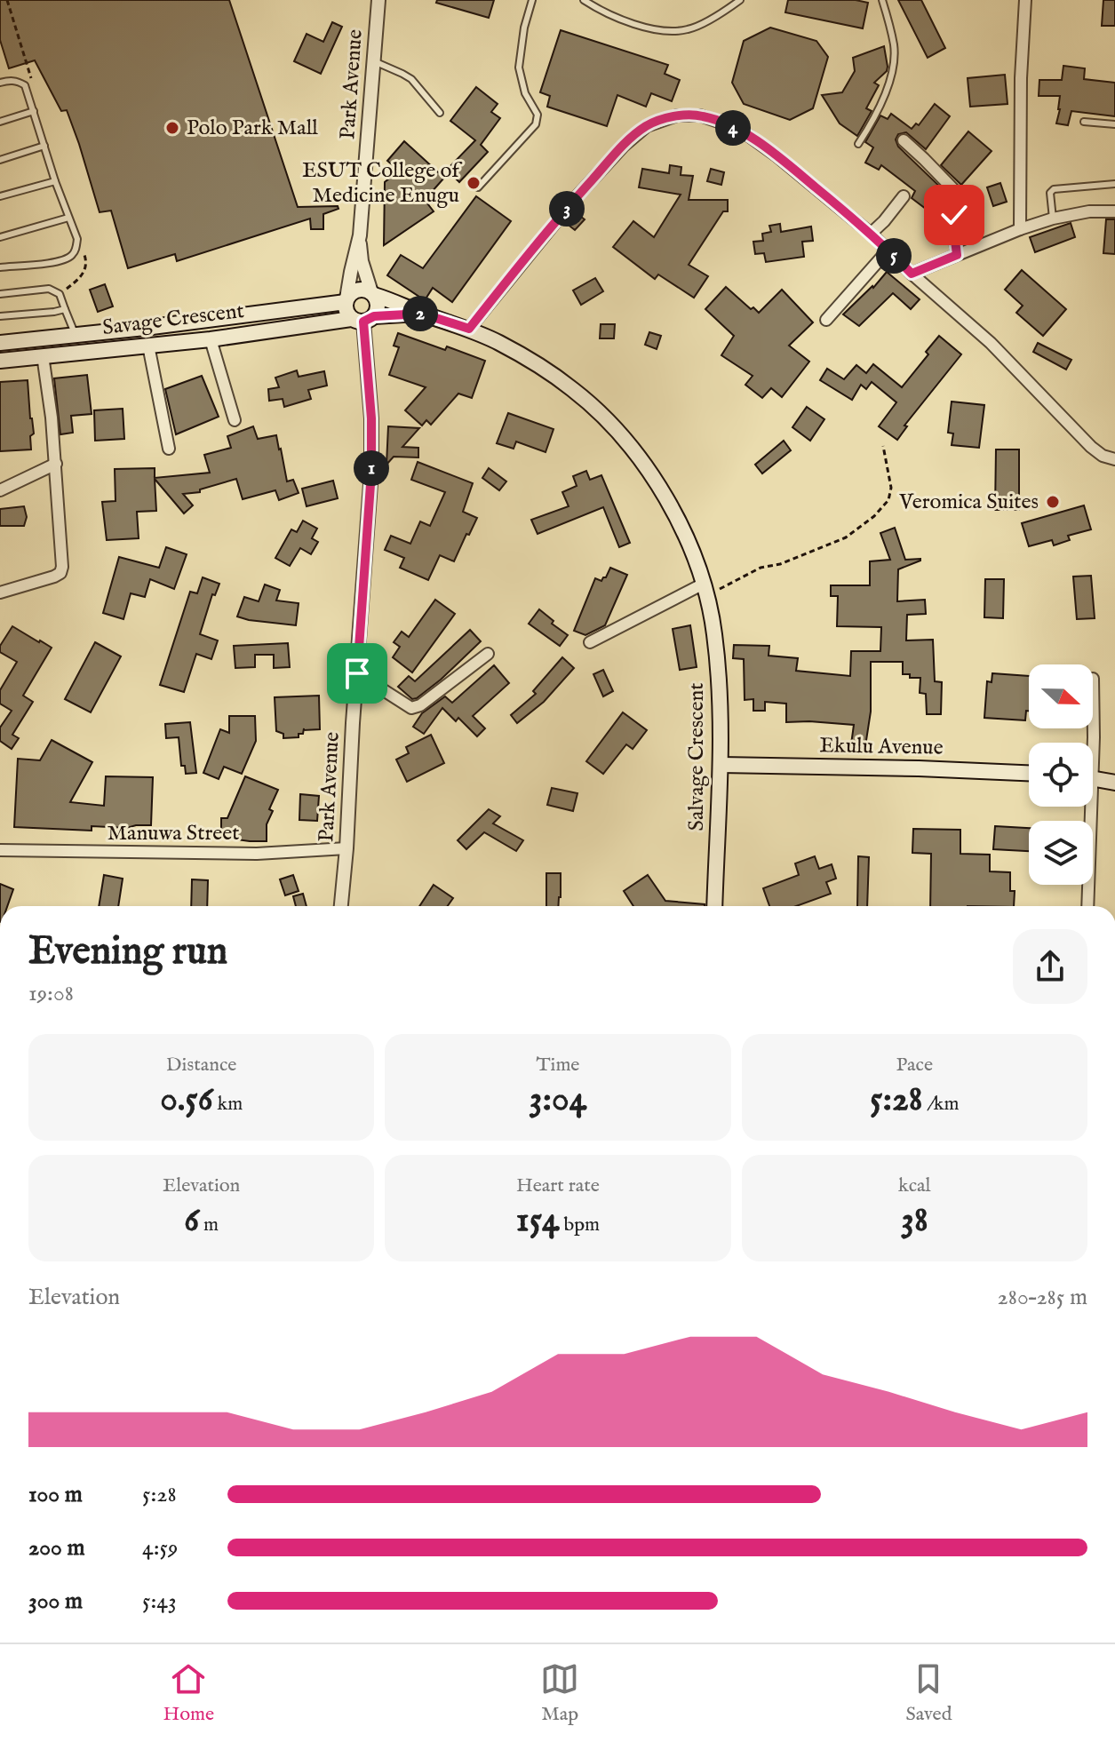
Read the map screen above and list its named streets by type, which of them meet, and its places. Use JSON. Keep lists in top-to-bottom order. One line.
{"streets":{"main road":["Savage Crescent","Ekulu Avenue","Salvage Crescent"],"street":["Park Avenue","Manuwa Street"]},"crossings":[["Park Avenue","Savage Crescent"],["Park Avenue","Salvage Crescent"],["Park Avenue","Manuwa Street"],["Savage Crescent","Salvage Crescent"],["Ekulu Avenue","Salvage Crescent"]],"places":["Polo Park Mall","ESUT College of Medicine Enugu","Veromica Suites"],"north":"right","page":{"pins":["4","3","5","2","1"],"heading":["Evening run","19:08"],"stats":[["Distance","0.56 km"],["Time","3:04"],["Pace","5:28 /km"],["Elevation","6 m"],["Heart rate","154 bpm"],["kcal","38"]],"chart":["Elevation","280–285 m"],"list":[{"name":"100 m","note":"5:28"},{"name":"200 m","note":"4:59"},{"name":"300 m","note":"5:43"}],"tabs":["Home","Map","Saved"]}}
